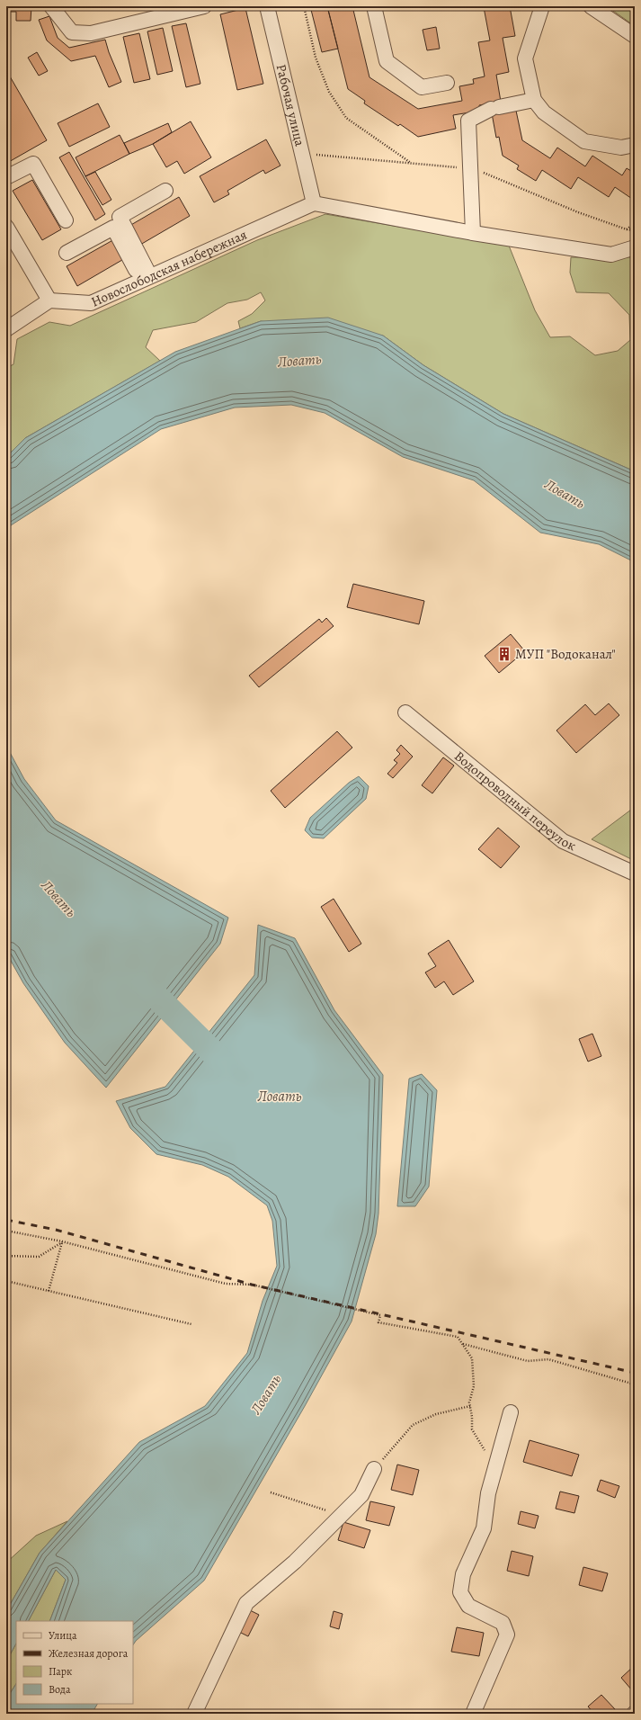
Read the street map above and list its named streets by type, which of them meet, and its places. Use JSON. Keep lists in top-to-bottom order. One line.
{"streets":{"street":["Рабочая улица","Новослободская набережная","Водопроводный переулок"]},"crossings":[["Рабочая улица","Новослободская набережная"]],"water":["Ловать"],"places":{"building":["МУП \"Водоканал\""]},"legend":["Улица","Железная дорога","Парк","Вода"]}
